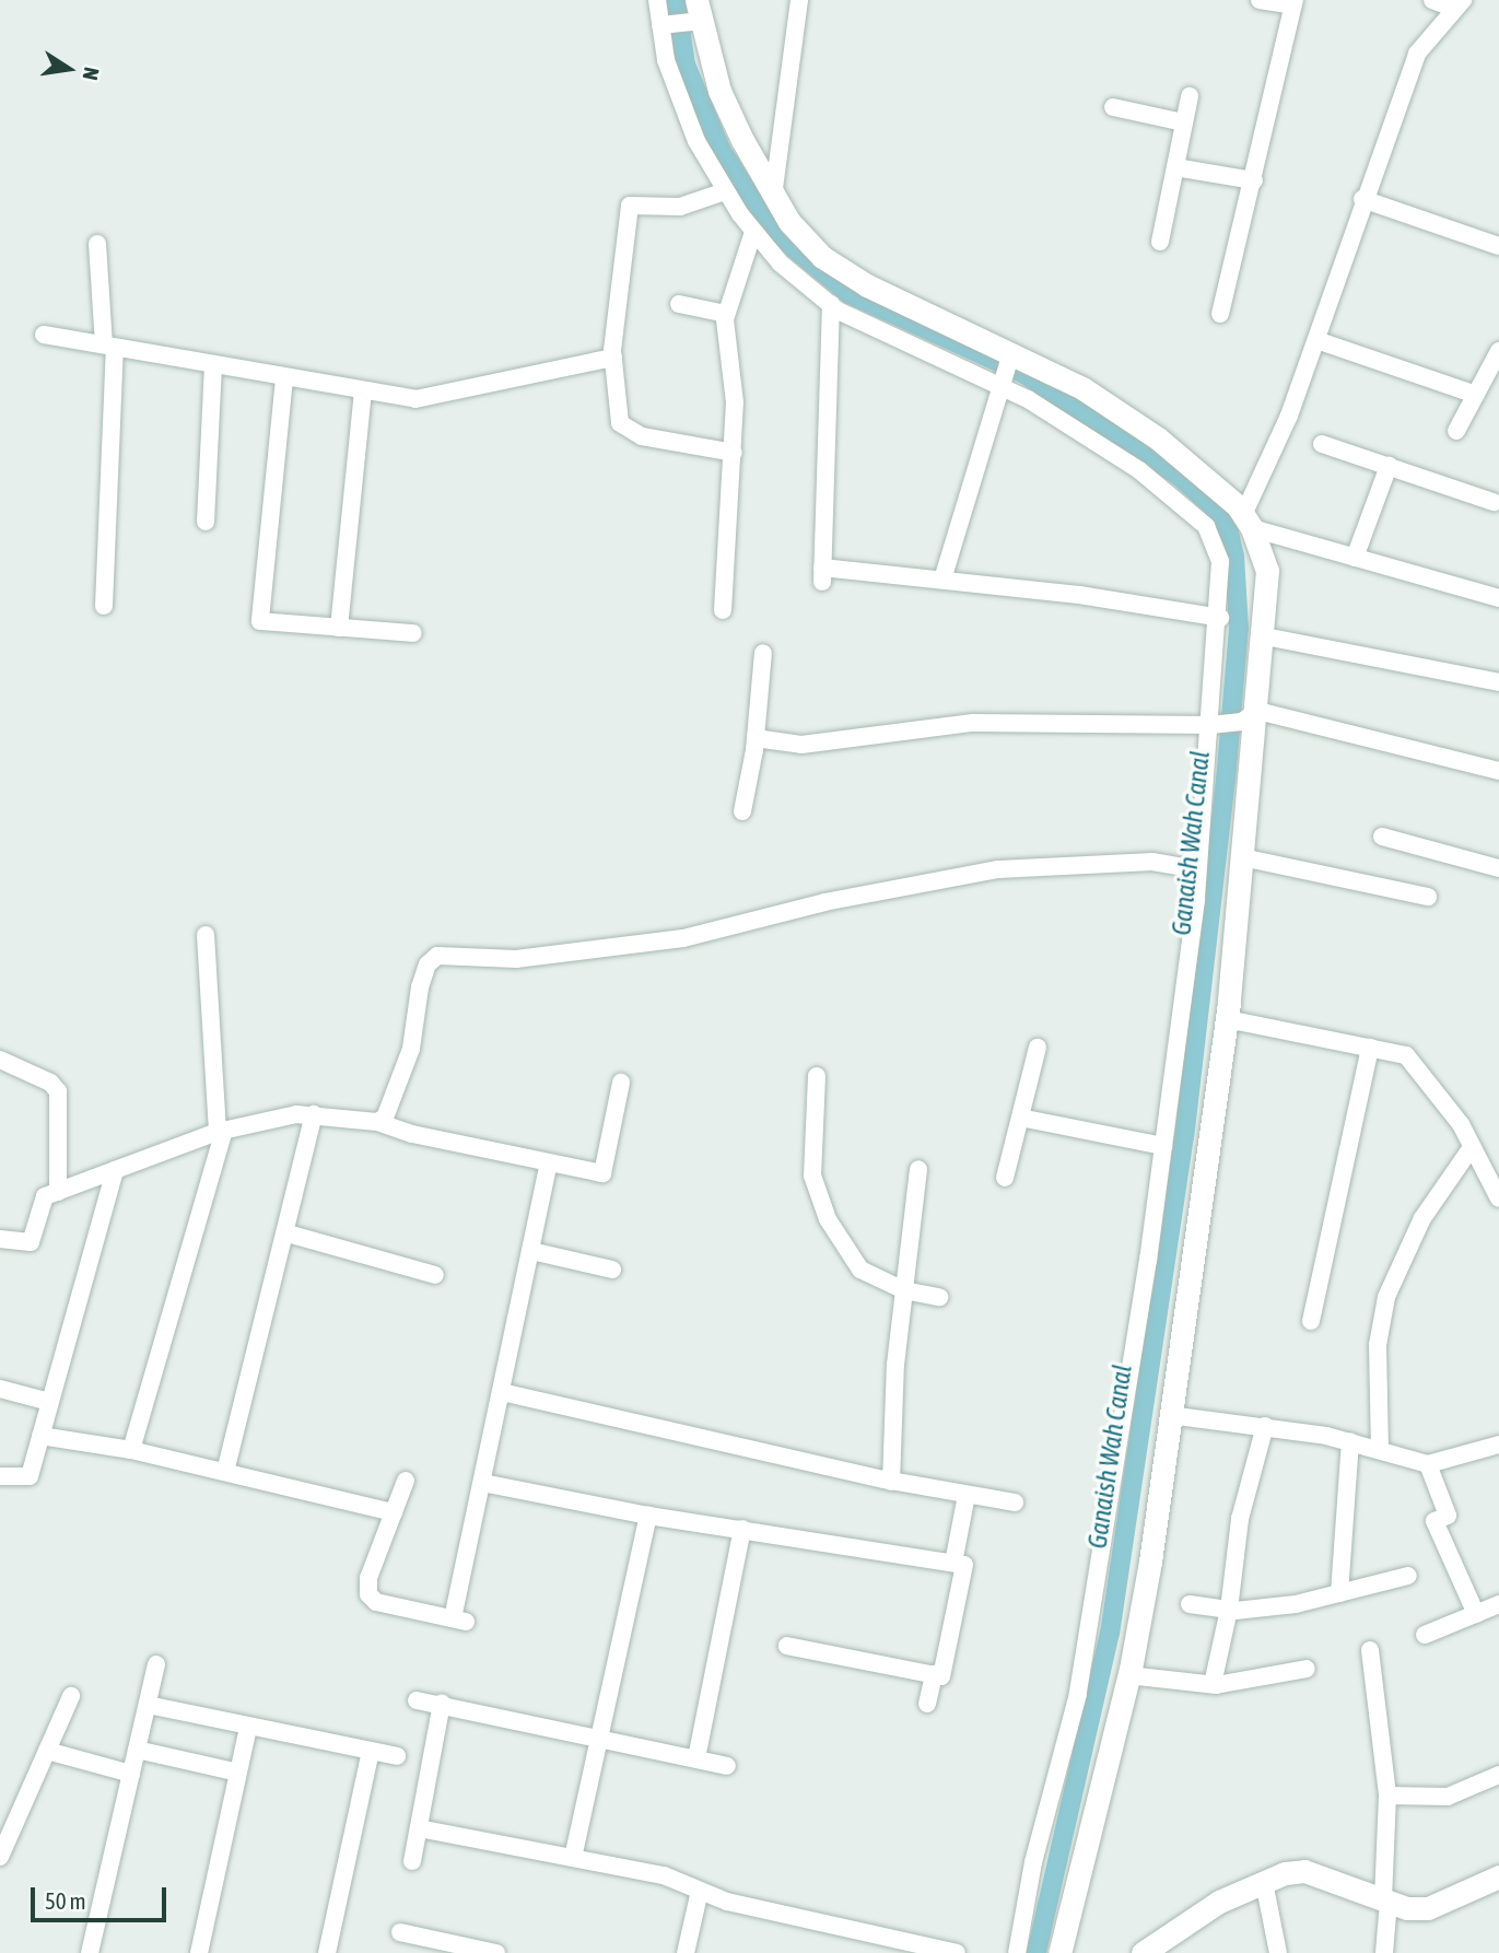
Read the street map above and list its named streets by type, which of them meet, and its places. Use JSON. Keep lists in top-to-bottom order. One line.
{"water":["Ganaish Wah Canal"],"scale_bar":"50 m","north":"right"}
